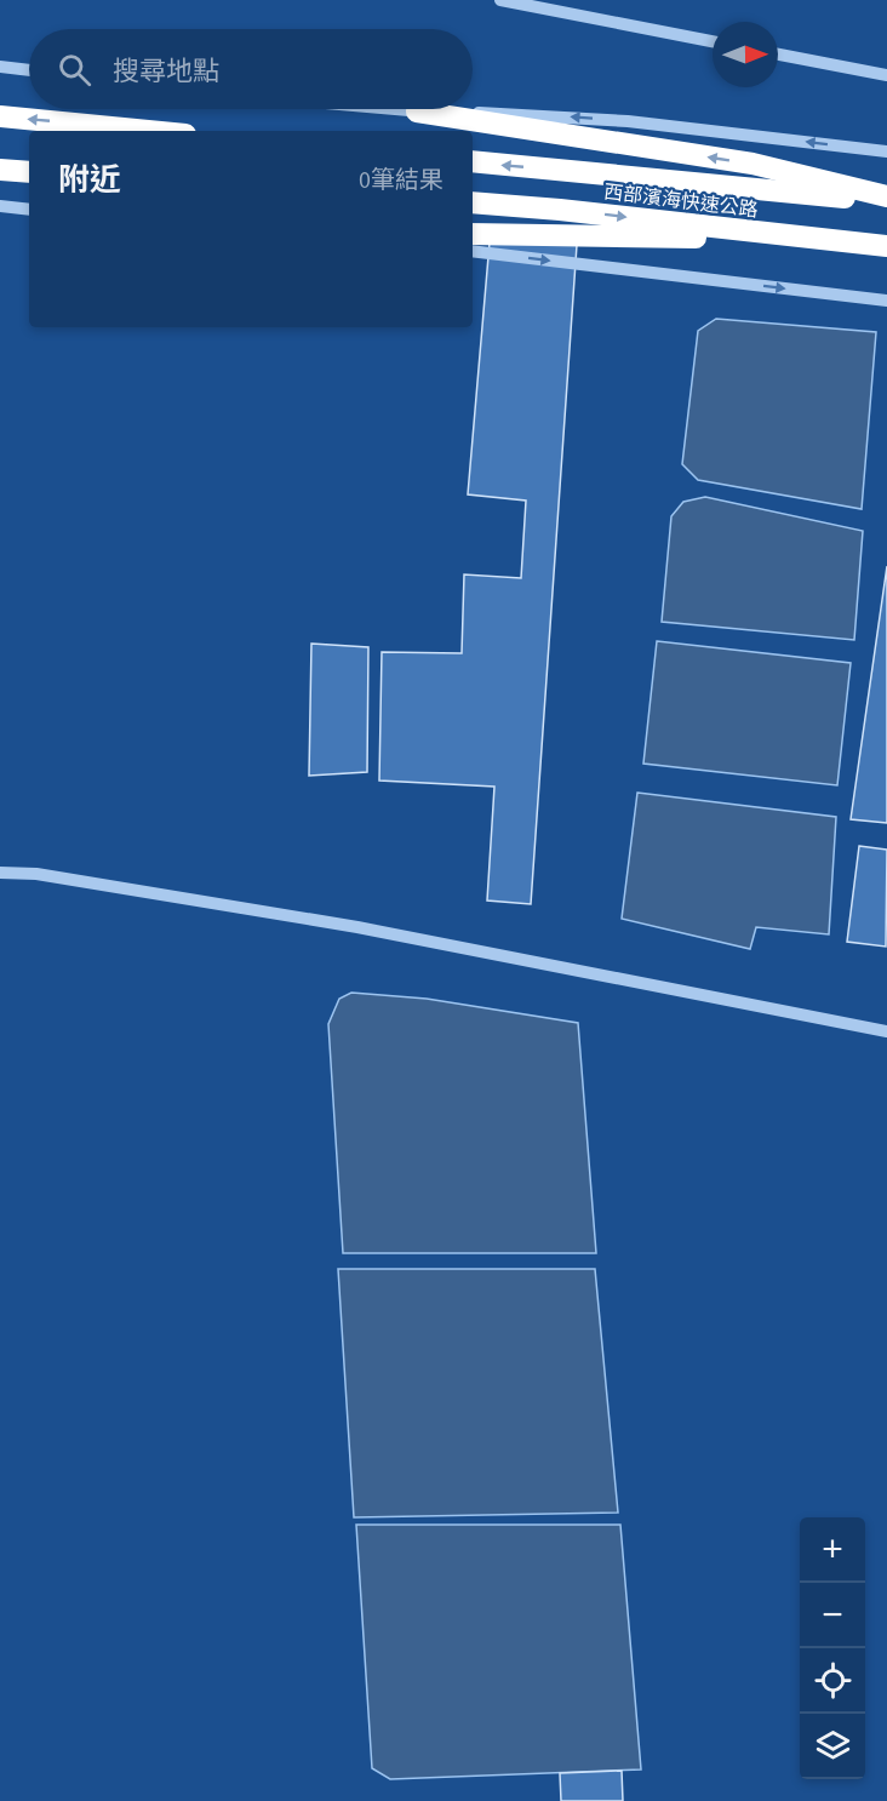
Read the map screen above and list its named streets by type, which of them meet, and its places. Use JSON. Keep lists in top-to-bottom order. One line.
{"streets":{"highway":["西部濱海快速公路"]},"north":"right","page":{"search":"搜尋地點","heading":["附近","0筆結果"],"map_buttons":["+","−"]}}
